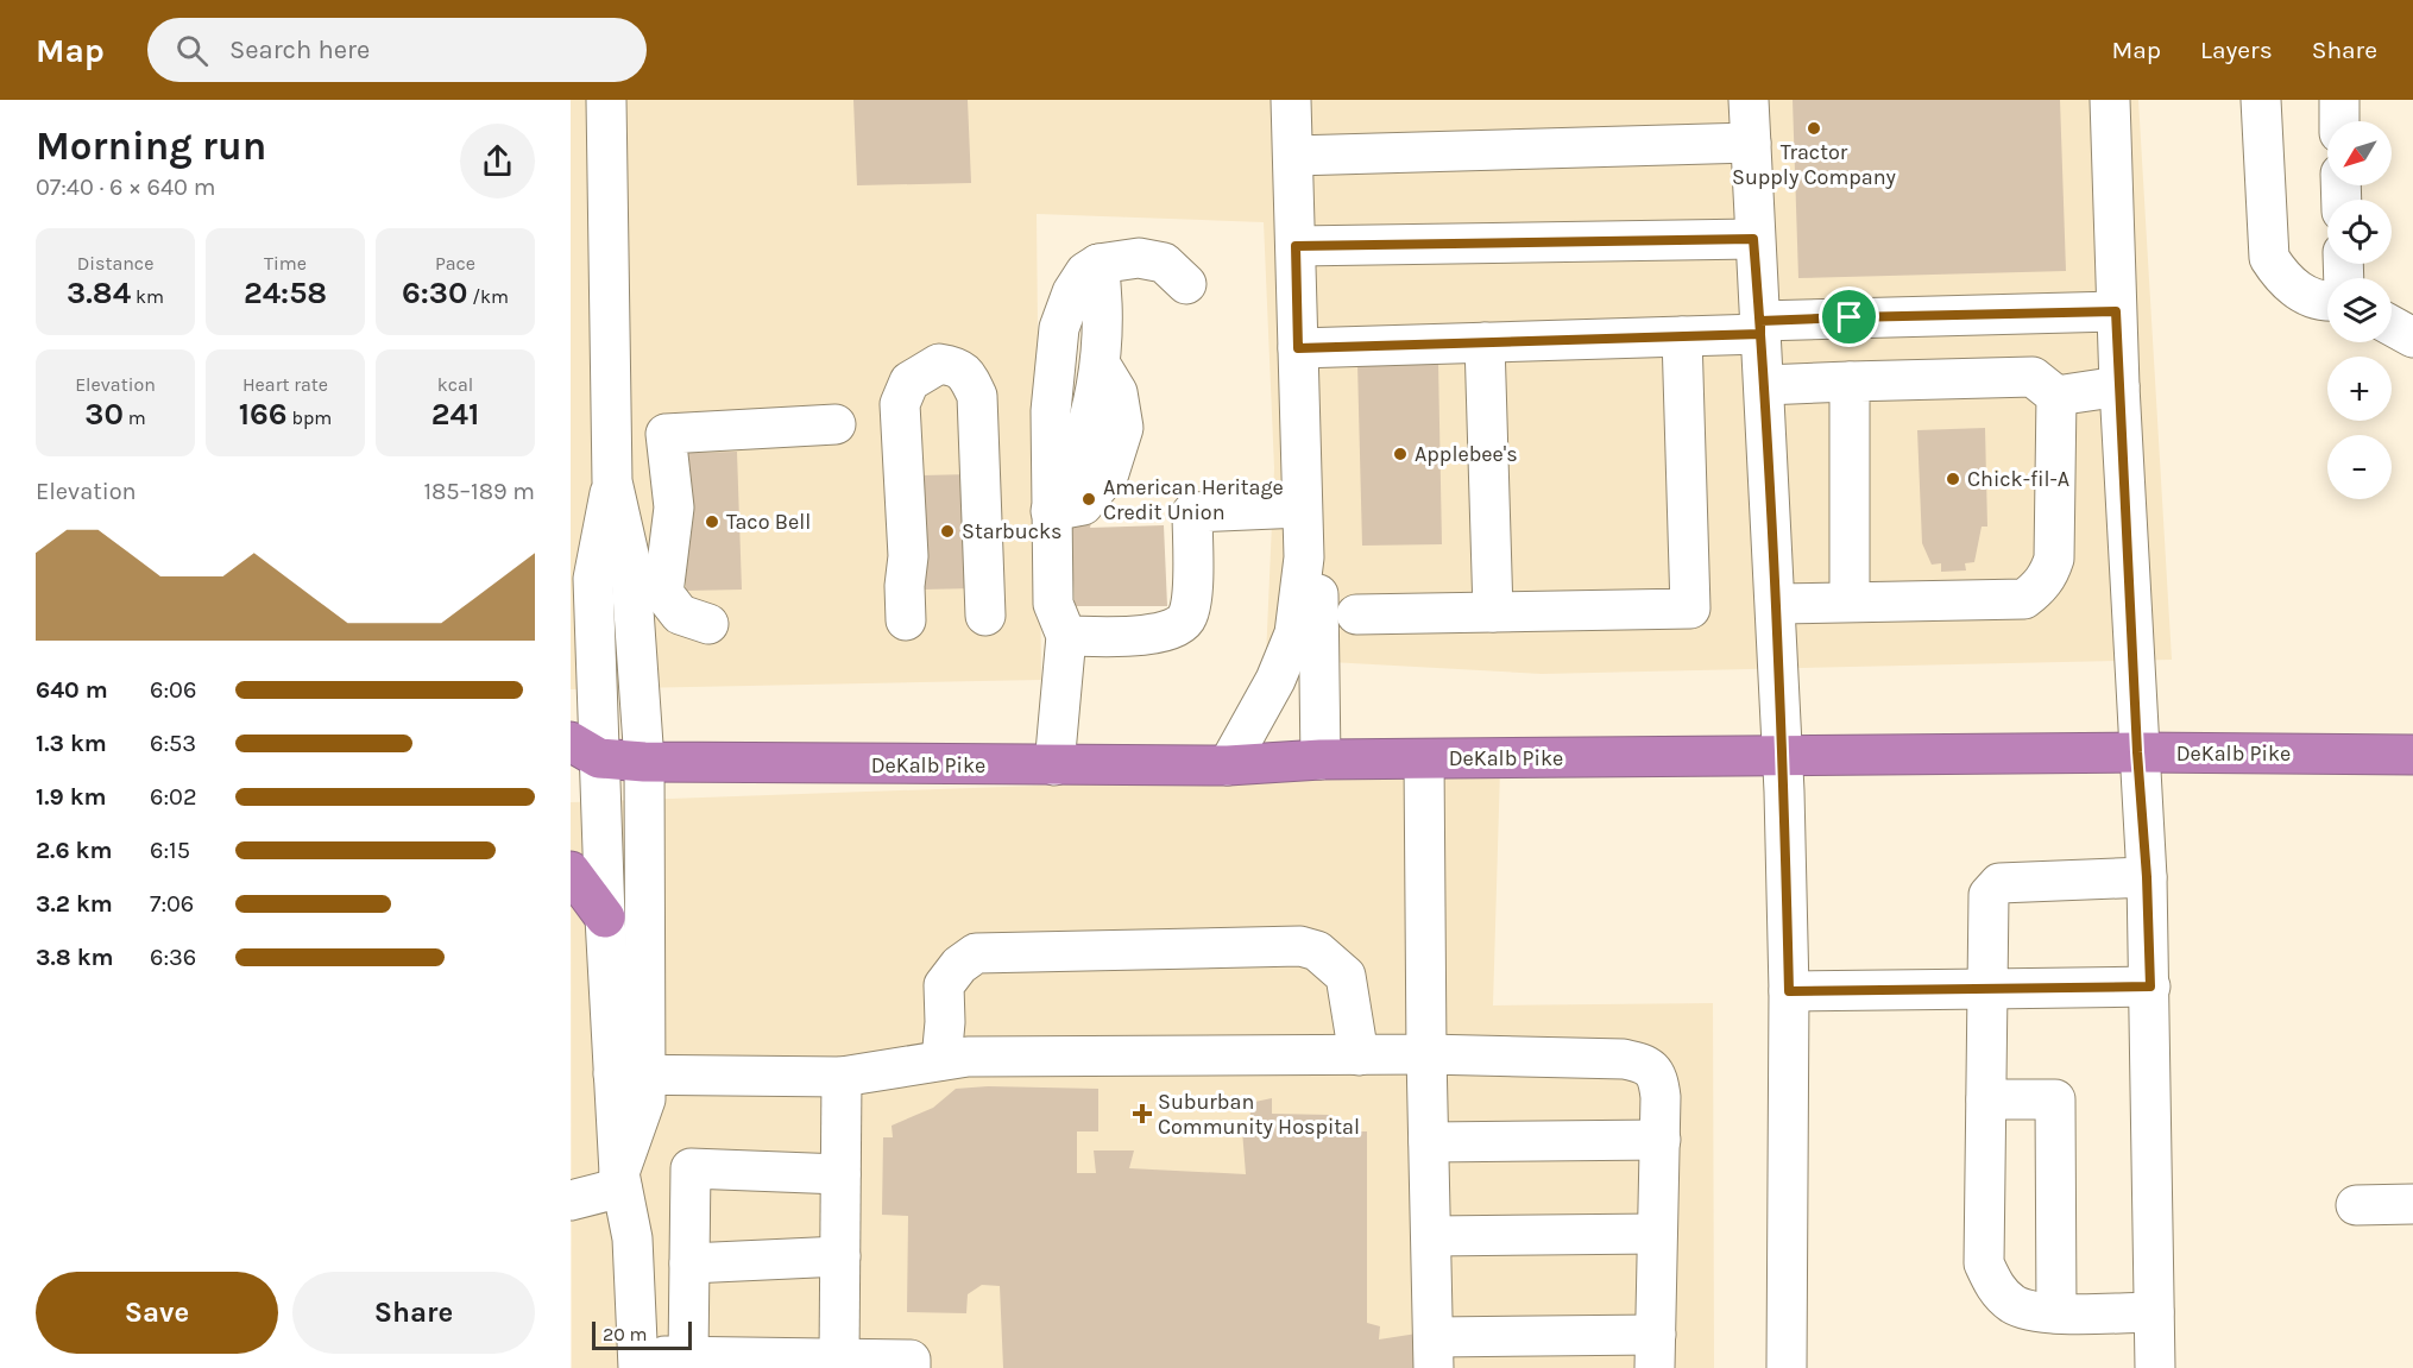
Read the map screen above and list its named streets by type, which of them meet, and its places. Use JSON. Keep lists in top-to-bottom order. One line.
{"streets":{"highway":["DeKalb Pike"]},"places":{"other":["Tractor Supply Company","Applebee's","Chick-fil-A","American Heritage Credit Union","Taco Bell","Starbucks"],"health":["Suburban Community Hospital"]},"scale_bar":"20 m","north":"bottom left","page":{"header":"Map","search":"Search here","nav":["Map","Layers","Share"],"heading":["Morning run","07:40 · 6 × 640 m"],"map_buttons":["+","−"],"stats":[["Distance","3.84 km"],["Time","24:58"],["Pace","6:30 /km"],["Elevation","30 m"],["Heart rate","166 bpm"],["kcal","241"]],"chart":["Elevation","185–189 m"],"list":[{"name":"640 m","note":"6:06"},{"name":"1.3 km","note":"6:53"},{"name":"1.9 km","note":"6:02"},{"name":"2.6 km","note":"6:15"},{"name":"3.2 km","note":"7:06"},{"name":"3.8 km","note":"6:36"}],"buttons":["Save","Share"],"scale":"20 m"}}
